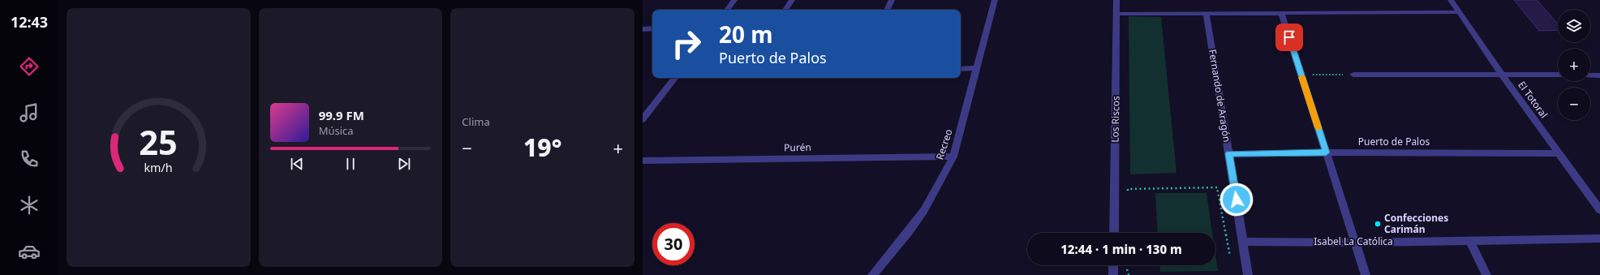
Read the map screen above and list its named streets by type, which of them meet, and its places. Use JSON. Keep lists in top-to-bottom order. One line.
{"streets":{"street":["Fernando de Aragón","El Totoral","Los Riscos","Puerto de Palos","Recreo","Purén","Isabel La Católica"]},"crossings":[["Fernando de Aragón","Puerto de Palos"],["Fernando de Aragón","Isabel La Católica"],["El Totoral","Puerto de Palos"],["Recreo","Purén"]],"places":["Confecciones Carimán"],"page":{"tabs":"12:43","tile":"Clima","map_buttons":["+","−"],"turn":["20 m","Puerto de Palos"],"song":["99.9 FM","Música"],"heat":["−","19°","+"],"limit":"30","trip":"12:44 · 1 min · 130 m","gauge":["25","km/h"]}}
